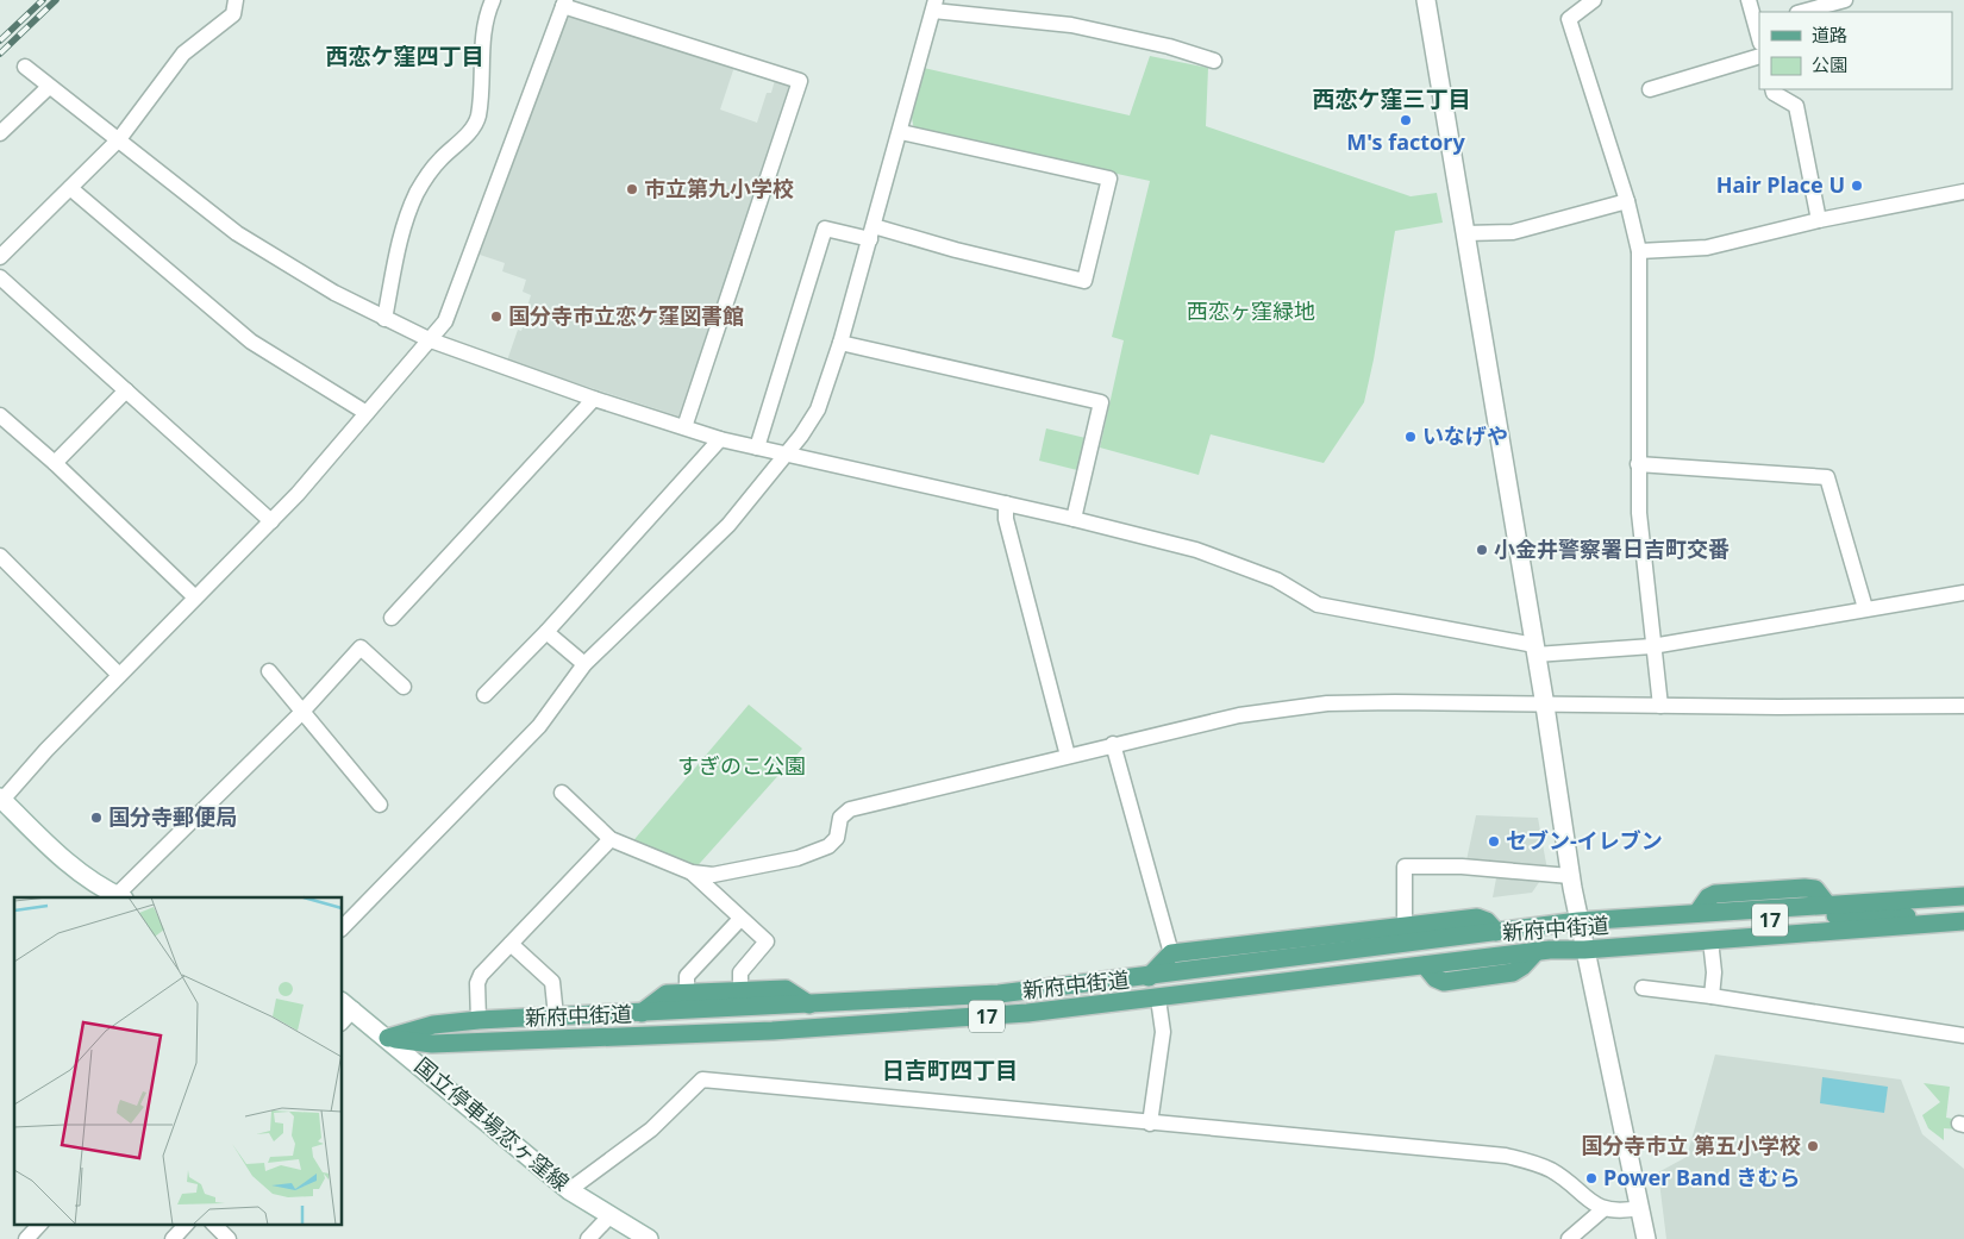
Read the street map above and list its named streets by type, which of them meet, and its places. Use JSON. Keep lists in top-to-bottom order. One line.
{"streets":{"main road":["17","新府中街道"],"street":["国立停車場恋ヶ窪線"]},"crossings":[["新府中街道","国立停車場恋ヶ窪線"]],"districts":["西恋ケ窪四丁目","西恋ケ窪三丁目","日吉町四丁目"],"parks":["西恋ヶ窪緑地","すぎのこ公園"],"places":["M's factory","Hair Place U","市立第九小学校","国分寺市立恋ケ窪図書館","いなげや","小金井警察署日吉町交番","国分寺郵便局","セブン-イレブン","国分寺市立 第五小学校","Power Band きむら"],"legend":["道路","公園"]}
